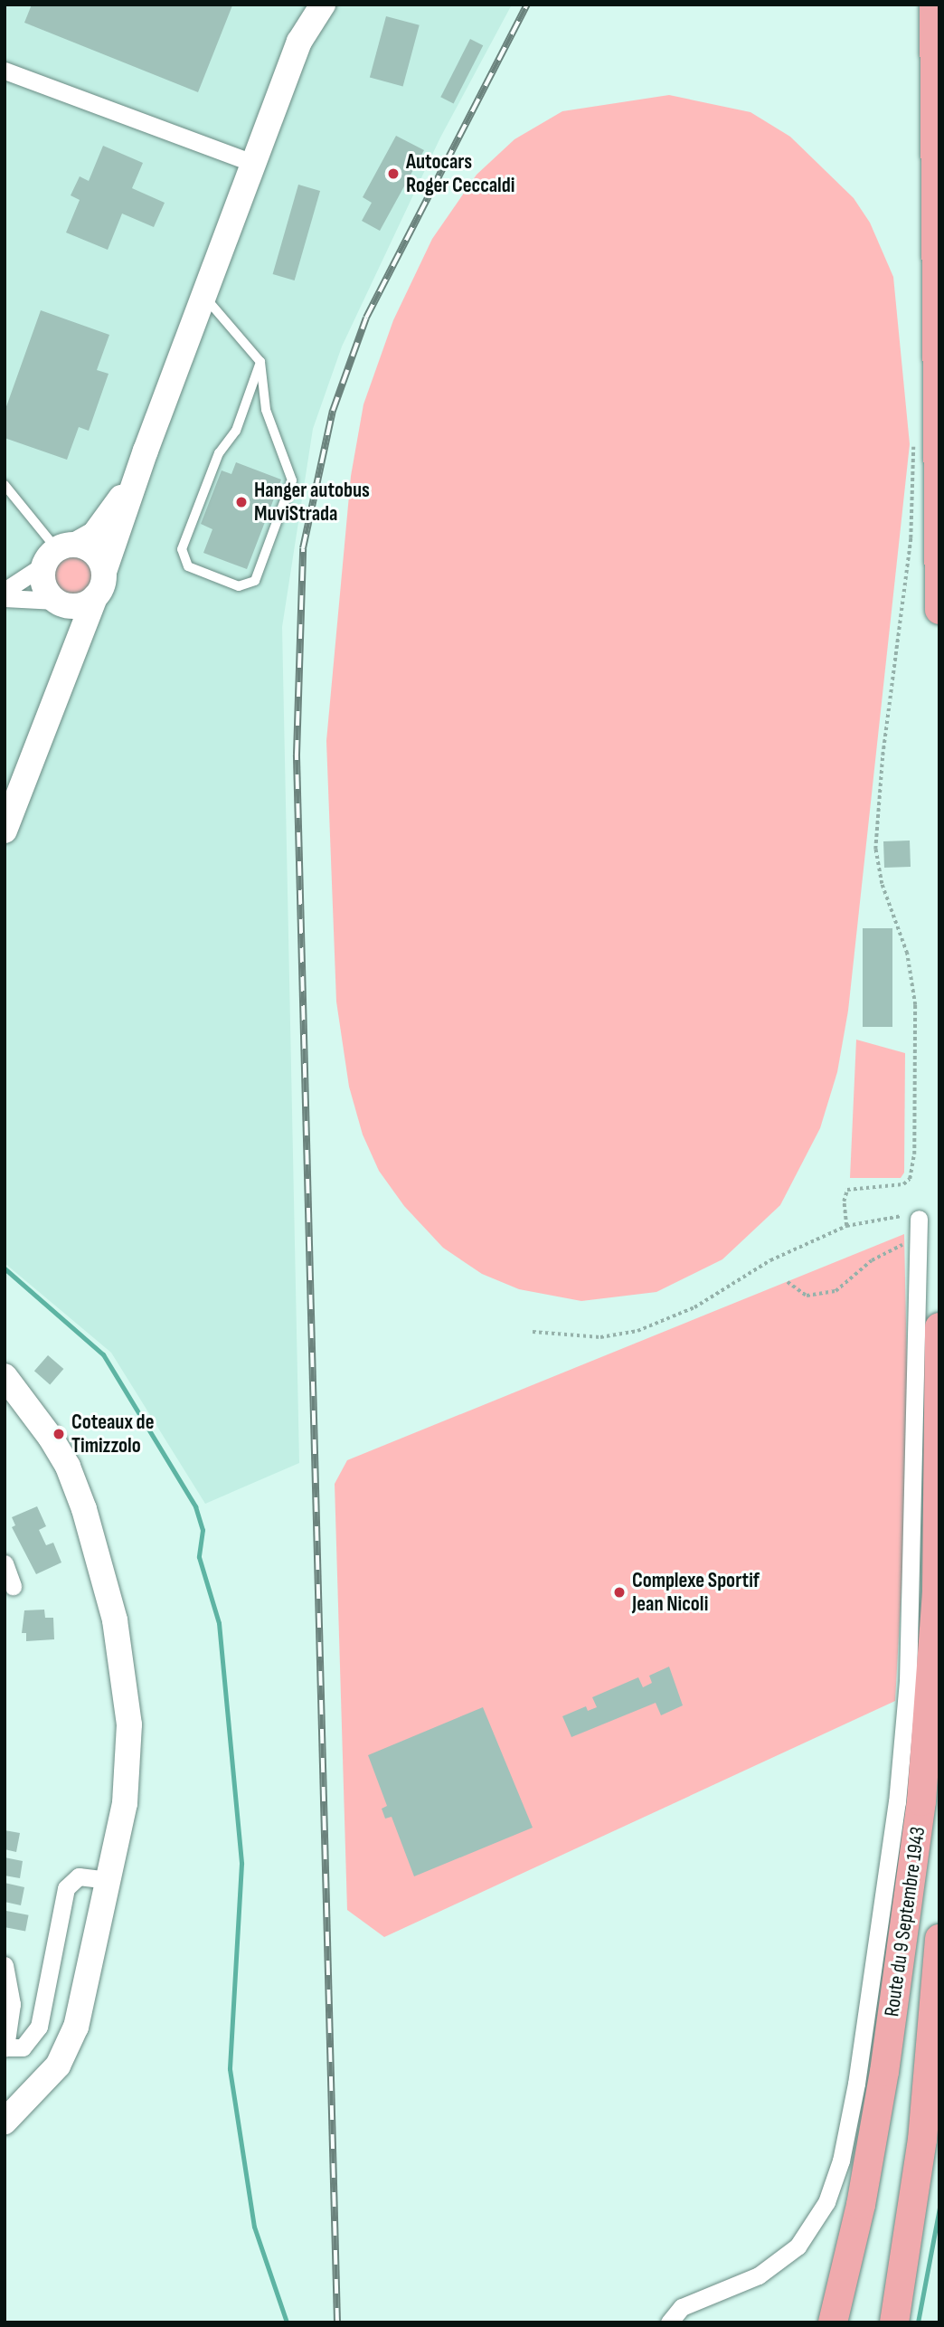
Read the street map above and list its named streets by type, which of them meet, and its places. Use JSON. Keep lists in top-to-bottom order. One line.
{"streets":{"main road":["Route du 9 Septembre 1943"]},"places":["Autocars Roger Ceccaldi","Hanger autobus MuviStrada","Coteaux de Timizzolo","Complexe Sportif Jean Nicoli"]}
